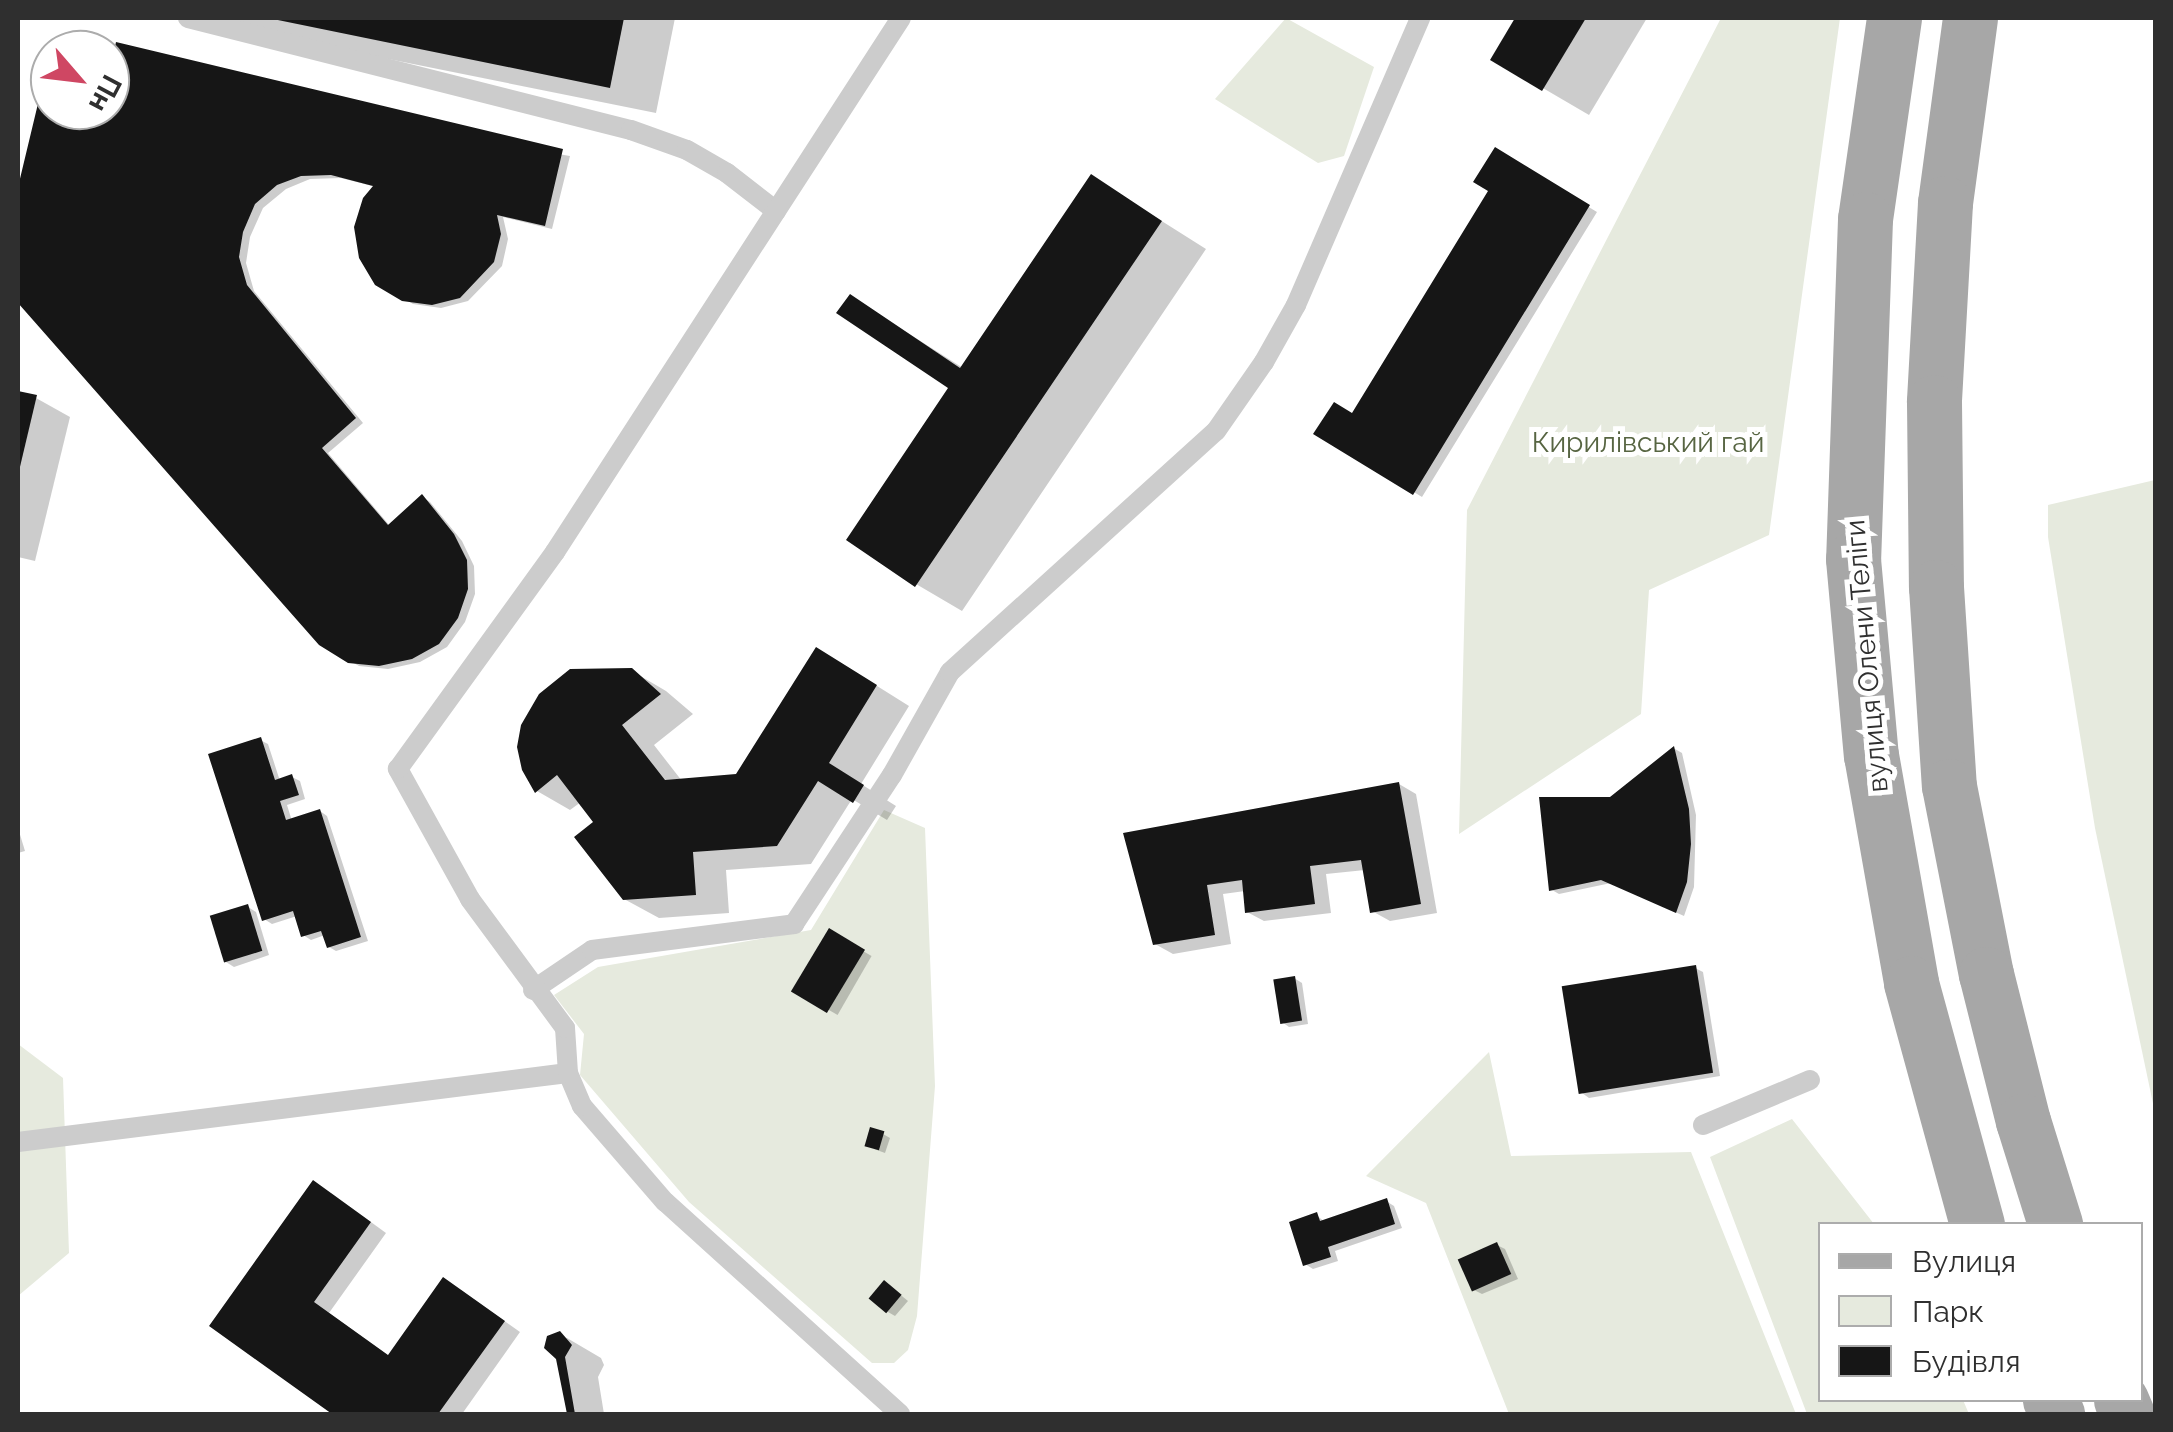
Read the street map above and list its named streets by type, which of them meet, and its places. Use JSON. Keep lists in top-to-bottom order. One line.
{"streets":{"main road":["вулиця Олени Теліги"]},"parks":["Кирилівський гай"],"legend":["Вулиця","Парк","Будівля"],"north":"bottom right"}
